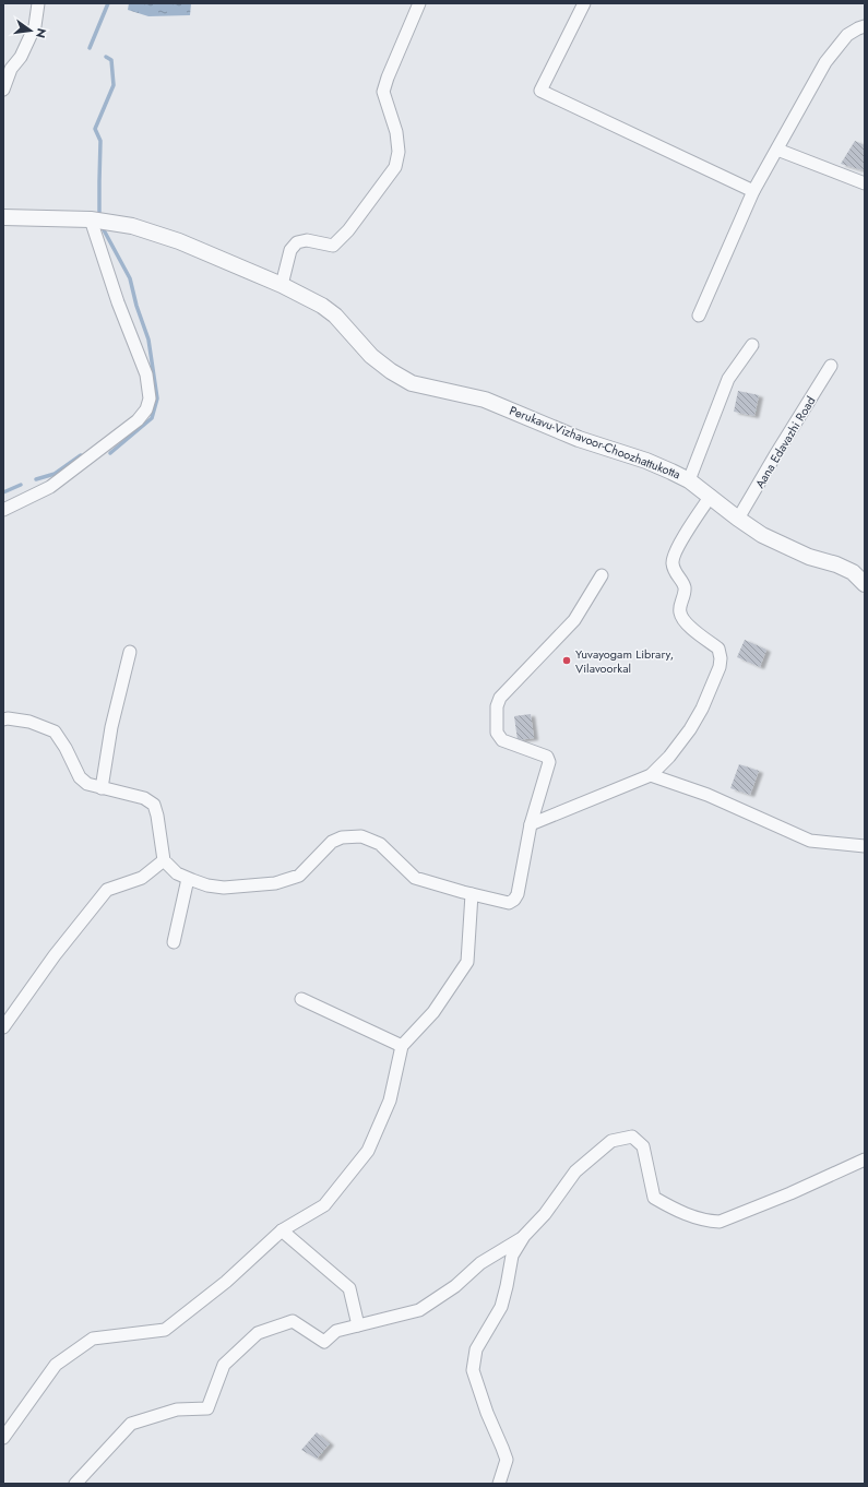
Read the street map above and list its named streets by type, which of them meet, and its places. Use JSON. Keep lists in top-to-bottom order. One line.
{"streets":{"street":["Perukavu-Vizhavoor-Choozhattukotta","Aana Edavazhi Road"]},"crossings":[["Perukavu-Vizhavoor-Choozhattukotta","Aana Edavazhi Road"]],"places":["Yuvayogam Library, Vilavoorkal"],"north":"right"}
